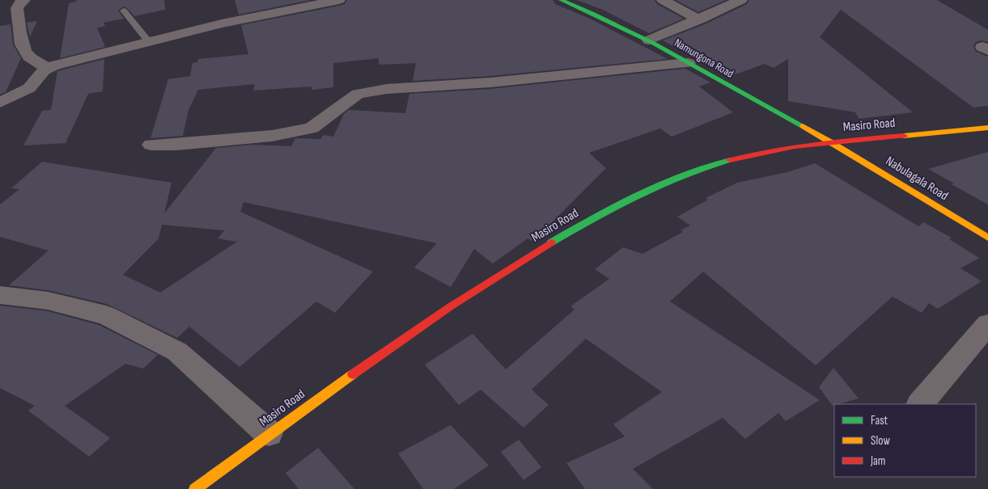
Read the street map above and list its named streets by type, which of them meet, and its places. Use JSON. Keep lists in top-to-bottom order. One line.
{"streets":{"main road":["Namungona Road","Masiro Road","Nabulagala Road"]},"crossings":[["Namungona Road","Masiro Road"],["Namungona Road","Nabulagala Road"],["Masiro Road","Nabulagala Road"]],"legend":["Fast","Slow","Jam"]}
